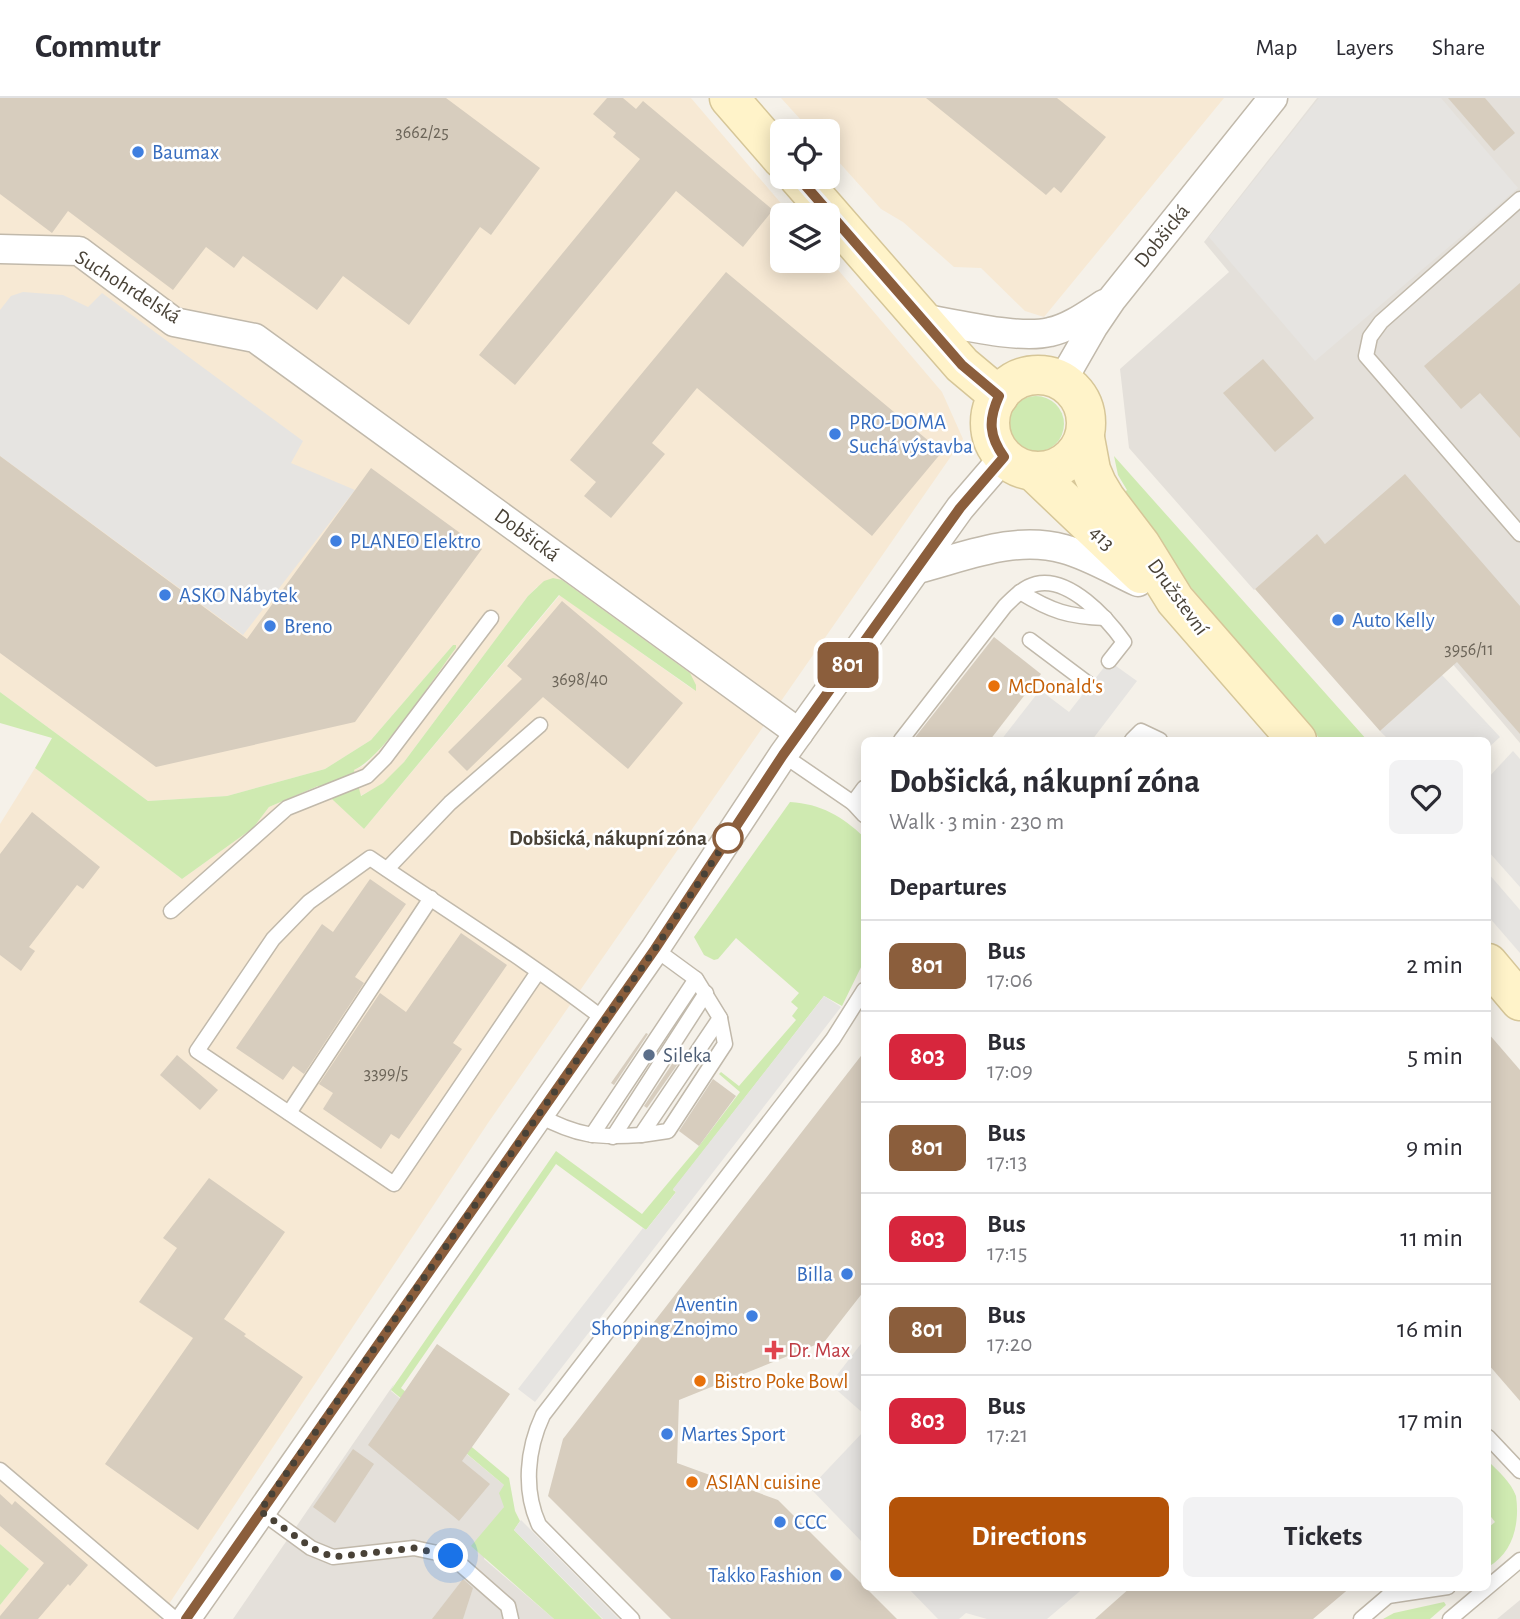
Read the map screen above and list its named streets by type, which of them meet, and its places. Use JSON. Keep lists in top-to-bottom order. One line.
{"streets":{"main road":["413","Družstevní"],"street":["Dobšická","Suchohrdelská"]},"crossings":[["Dobšická","Suchohrdelská"],["Dobšická","413"],["Dobšická","Družstevní"],["413","Družstevní"]],"places":{"other":["Baumax","PRO-DOMA Suchá výstavba","PLANEO Elektro","ASKO Nábytek","Auto Kelly","Breno","McDonald's","Dobšická, nákupní zóna","Sileka","Billa","Aventin Shopping Znojmo","Bistro Poke Bowl","Martes Sport","ASIAN cuisine","CCC","Takko Fashion"],"health":["Dr. Max"]},"lines":["bus line 801"],"house_numbers":["3662/25","3956/11","3698/40","3399/5"],"page":{"header":"Commutr","nav":["Map","Layers","Share"],"on_map":"801","heading":[["Dobšická, nákupní zóna","Walk · 3 min · 230 m"],"Departures"],"list":[{"mark":"801","name":"Bus","note":"17:06","value":"2 min"},{"mark":"803","name":"Bus","note":"17:09","value":"5 min"},{"mark":"801","name":"Bus","note":"17:13","value":"9 min"},{"mark":"803","name":"Bus","note":"17:15","value":"11 min"},{"mark":"801","name":"Bus","note":"17:20","value":"16 min"},{"mark":"803","name":"Bus","note":"17:21","value":"17 min"}],"buttons":["Directions","Tickets"]}}
